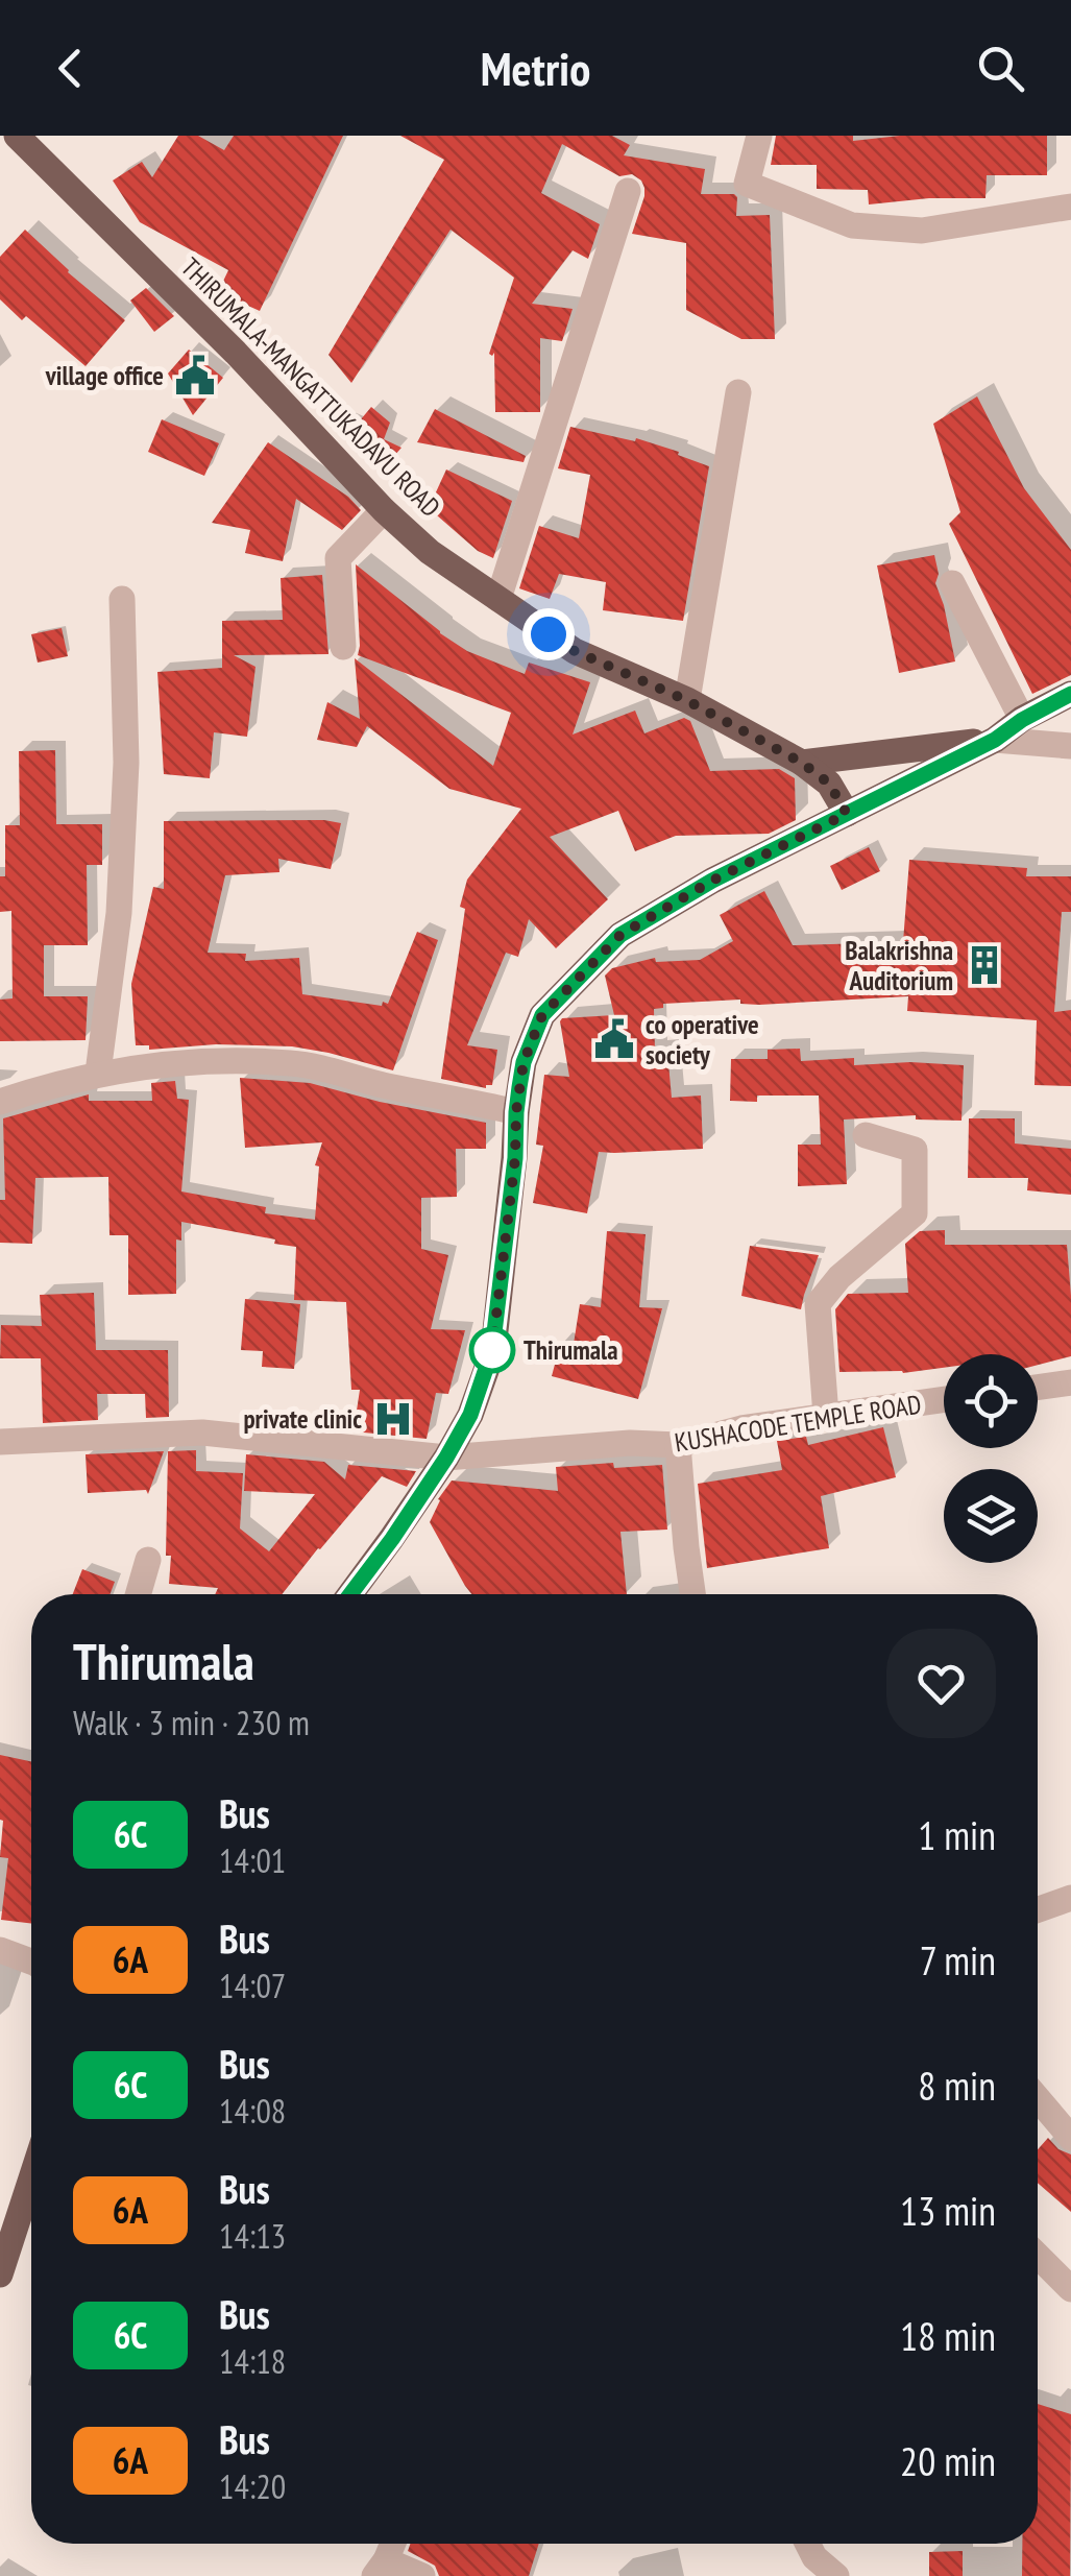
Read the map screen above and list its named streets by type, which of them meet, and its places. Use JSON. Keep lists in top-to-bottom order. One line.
{"streets":{"main road":["THIRUMALA-MANGATTUKADAVU ROAD"],"street":["KUSHACODE TEMPLE ROAD"]},"places":{"public building":["village office","co operative society"],"building":["Balakrishna Auditorium"],"other":["Thirumala"],"hospital":["private clinic"]},"lines":["bus line 6C"],"page":{"header":"Metrio","heading":["Thirumala","Walk · 3 min · 230 m"],"list":[{"mark":"6C","name":"Bus","note":"14:01","value":"1 min"},{"mark":"6A","name":"Bus","note":"14:07","value":"7 min"},{"mark":"6C","name":"Bus","note":"14:08","value":"8 min"},{"mark":"6A","name":"Bus","note":"14:13","value":"13 min"},{"mark":"6C","name":"Bus","note":"14:18","value":"18 min"},{"mark":"6A","name":"Bus","note":"14:20","value":"20 min"}]}}
